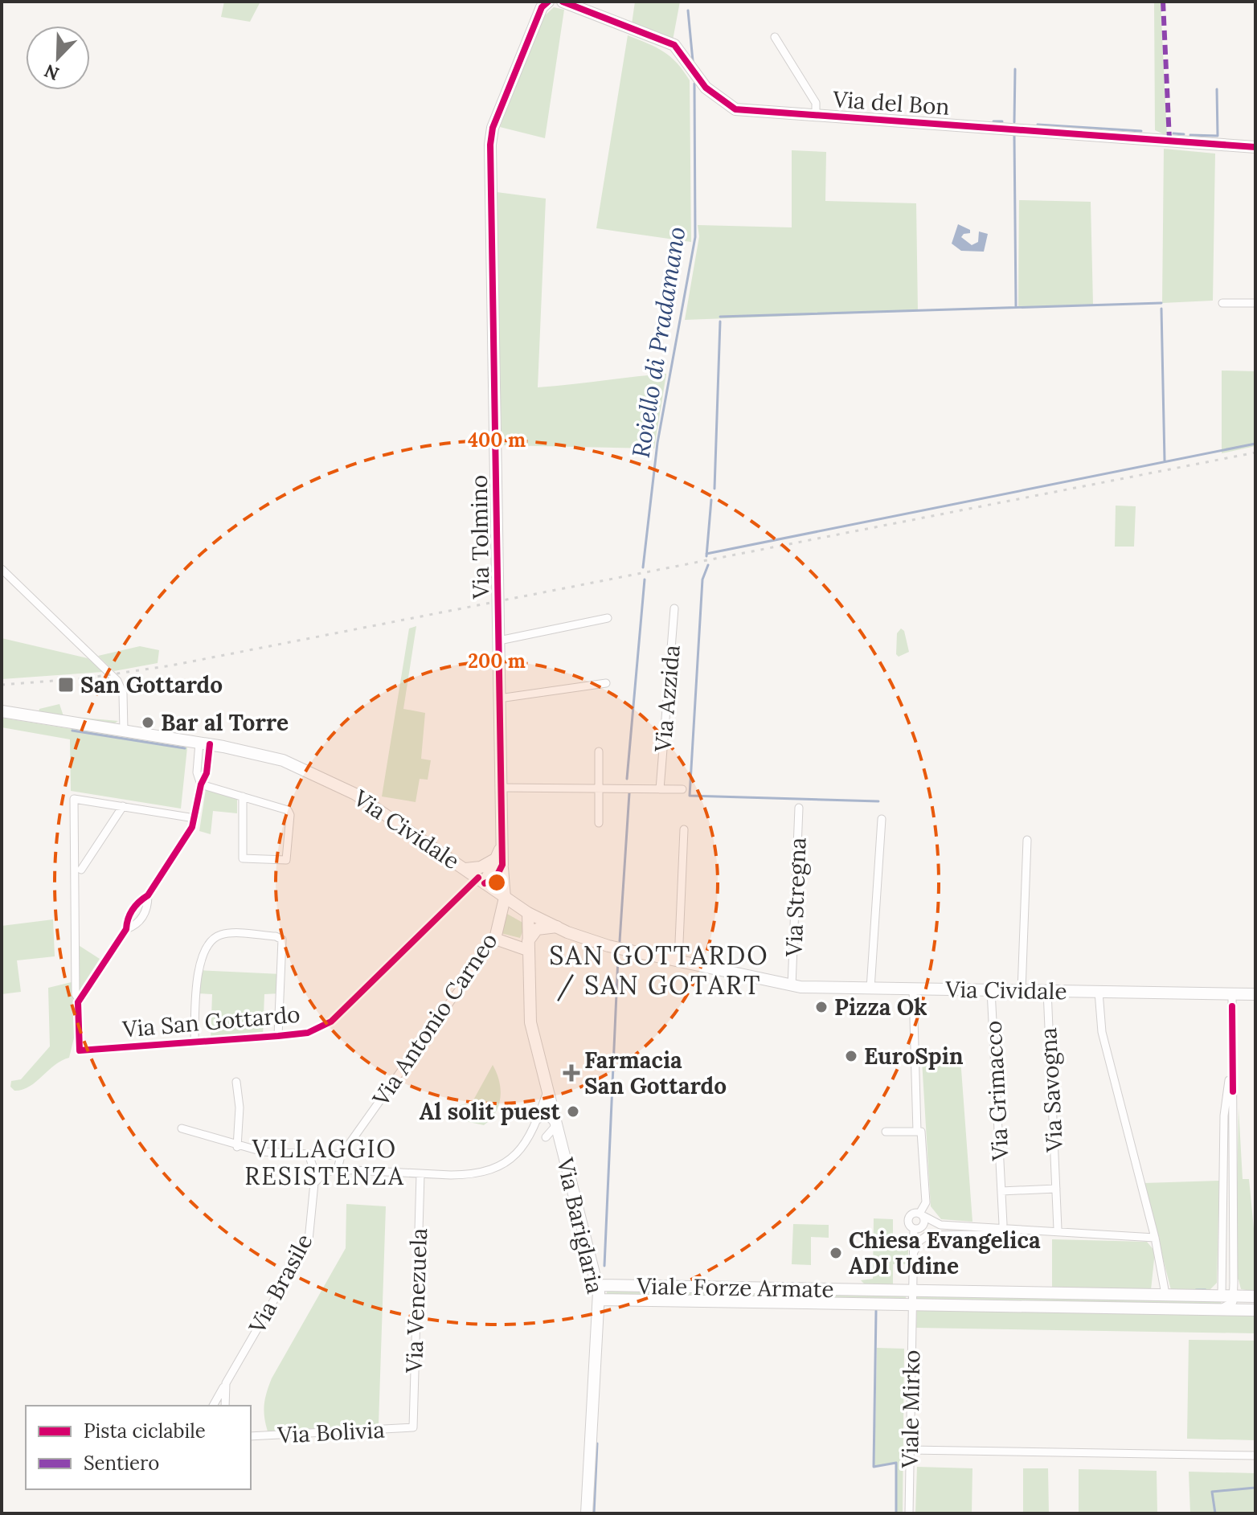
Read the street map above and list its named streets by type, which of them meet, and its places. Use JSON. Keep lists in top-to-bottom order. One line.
{"streets":{"street":["Via del Bon","Via Tolmino","Via Azzida","Via Cividale","Via Stregna","Via Antonio Carneo","Via San Gottardo","Via Savogna","Via Grimacco","Via Bariglaria","Via Brasile","Viale Forze Armate","Via Venezuela","Viale Mirko","Via Bolivia"]},"crossings":[["Via Tolmino","Via Cividale"],["Via Tolmino","Via Antonio Carneo"],["Via Tolmino","Via San Gottardo"],["Via Cividale","Via Stregna"],["Via Cividale","Via Antonio Carneo"],["Via Cividale","Via San Gottardo"],["Via Cividale","Via Savogna"],["Via Cividale","Via Grimacco"],["Via Cividale","Via Bariglaria"],["Via Cividale","Viale Forze Armate"],["Via Savogna","Via Grimacco"],["Via Bariglaria","Viale Forze Armate"],["Viale Forze Armate","Viale Mirko"],["Via Venezuela","Via Bolivia"]],"districts":["SAN GOTTARDO / SAN GOTART","VILLAGGIO RESISTENZA"],"water":["Roiello di Pradamano"],"places":{"transit":["San Gottardo"],"other":["Bar al Torre","Pizza Ok","EuroSpin","Al solit puest","Chiesa Evangelica ADI Udine"],"health":["Farmacia San Gottardo"]},"legend":["Pista ciclabile","Sentiero"],"north":"bottom left","rings":["400 m","200 m"]}
